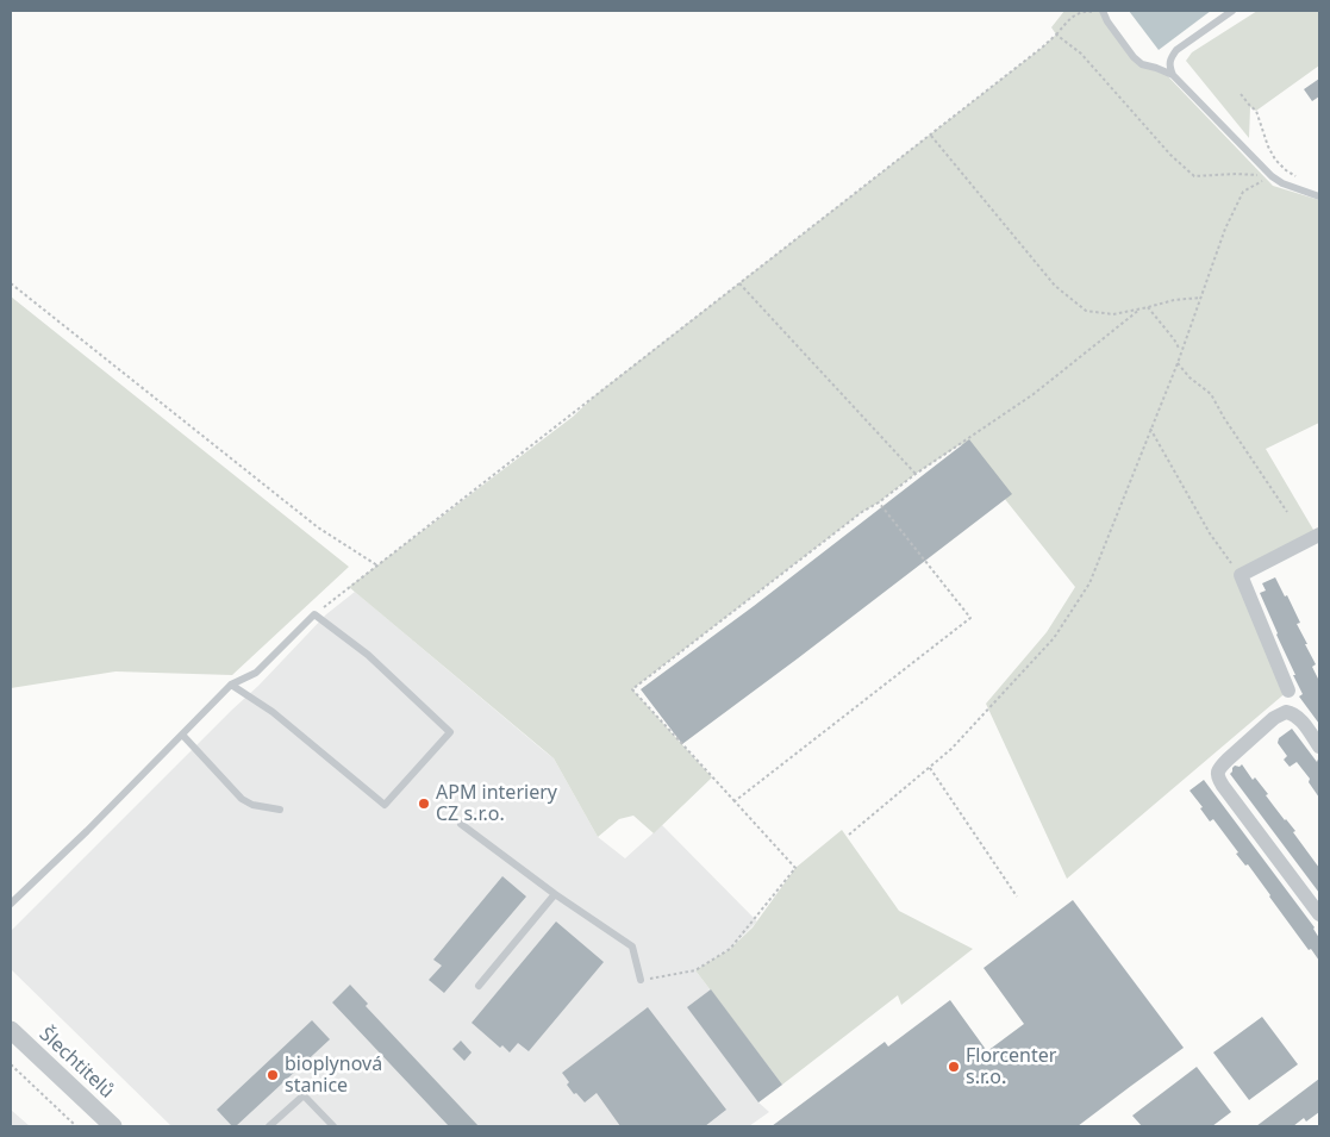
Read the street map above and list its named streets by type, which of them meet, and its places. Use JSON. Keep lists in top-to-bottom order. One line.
{"streets":{"street":["Šlechtitelů"]},"places":["APM interiery CZ s.r.o.","Florcenter s.r.o.","bioplynová stanice"]}
